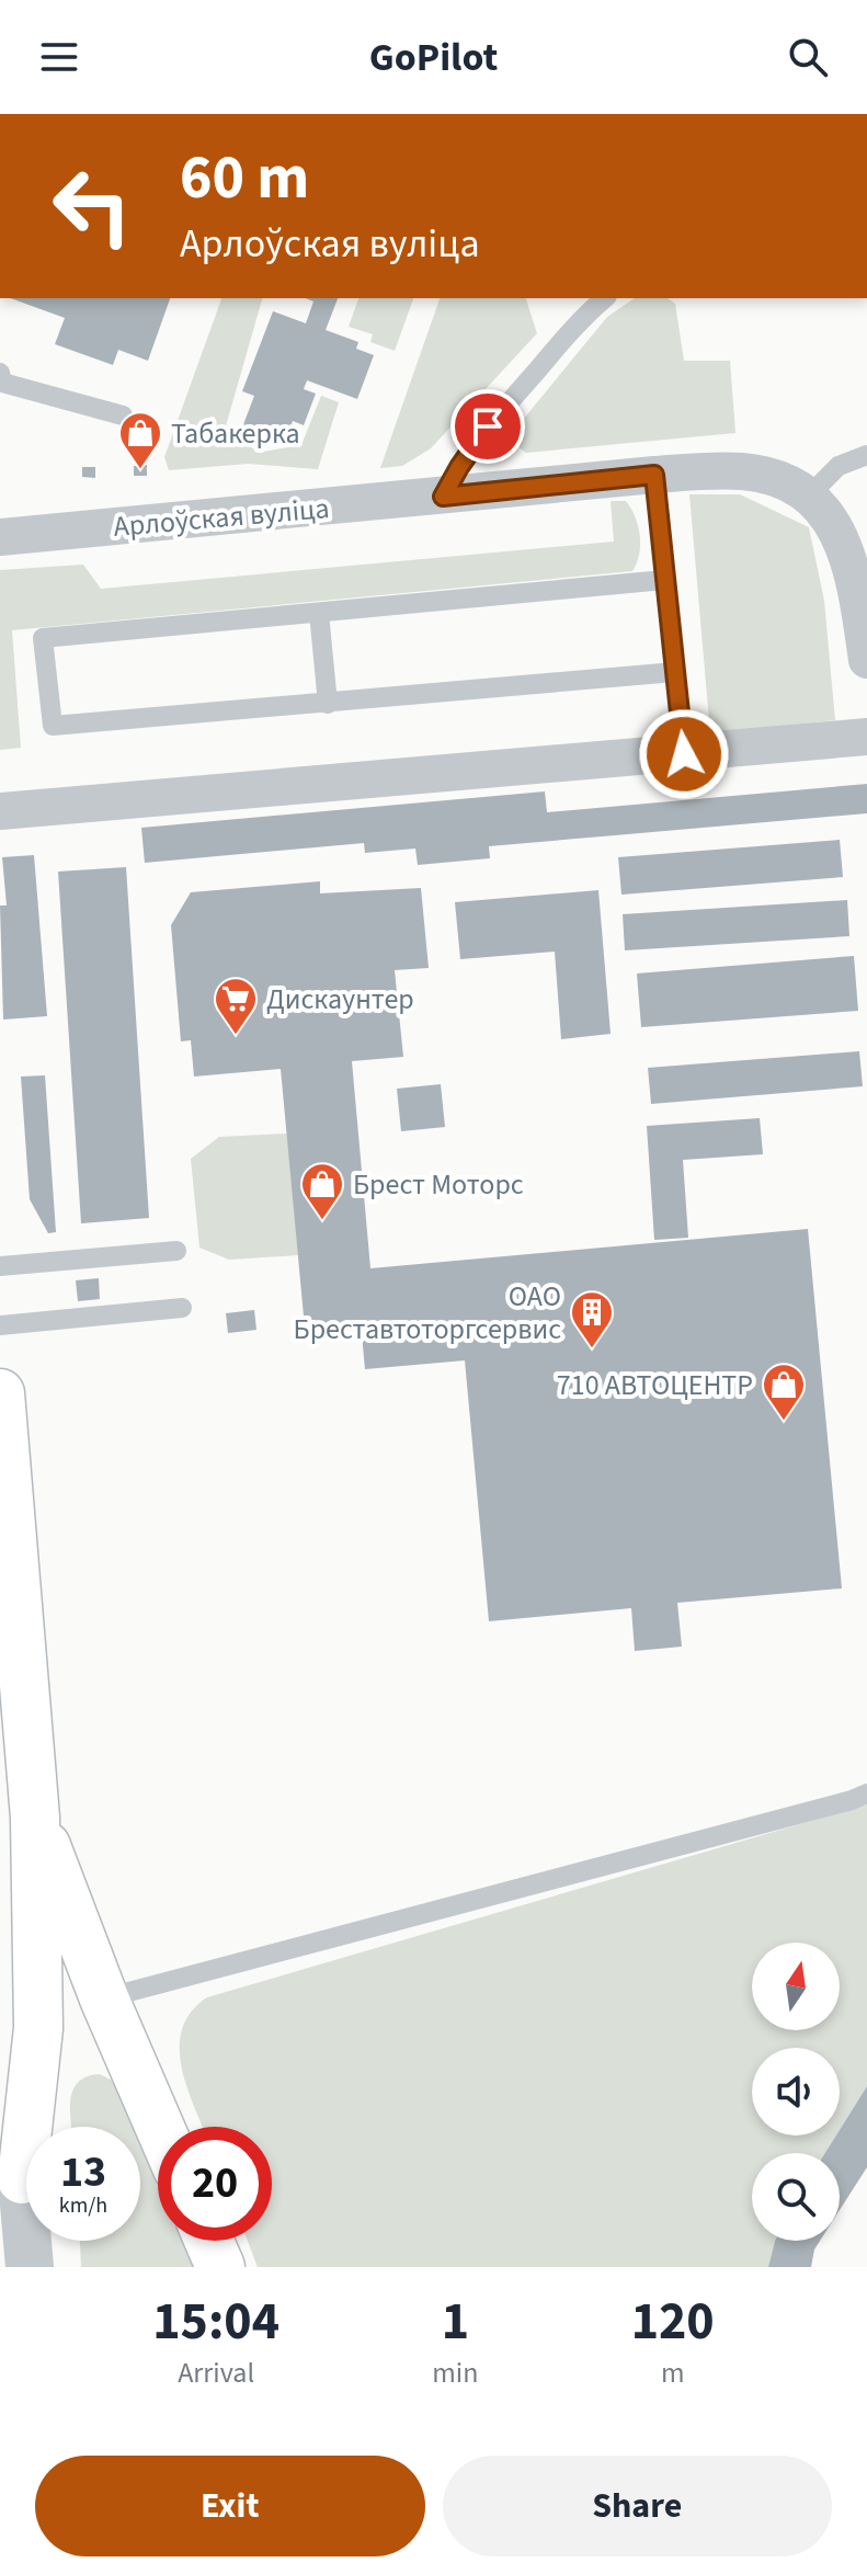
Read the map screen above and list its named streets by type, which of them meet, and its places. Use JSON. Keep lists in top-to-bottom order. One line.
{"streets":{"street":["Арлоўская вуліца"]},"places":{"shop":["Табакерка","Брест Моторс","710 АВТОЦЕНТР"],"supermarket":["Дискаунтер"],"building":["ОАО Бреставтоторгсервис"]},"north":"top","page":{"header":"GoPilot","turn":["60 m","Арлоўская вуліца"],"speed":"13 km/h","limit":"20","eta":["15:04","Arrival","1","min","120","m"],"buttons":["Exit","Share"]}}
